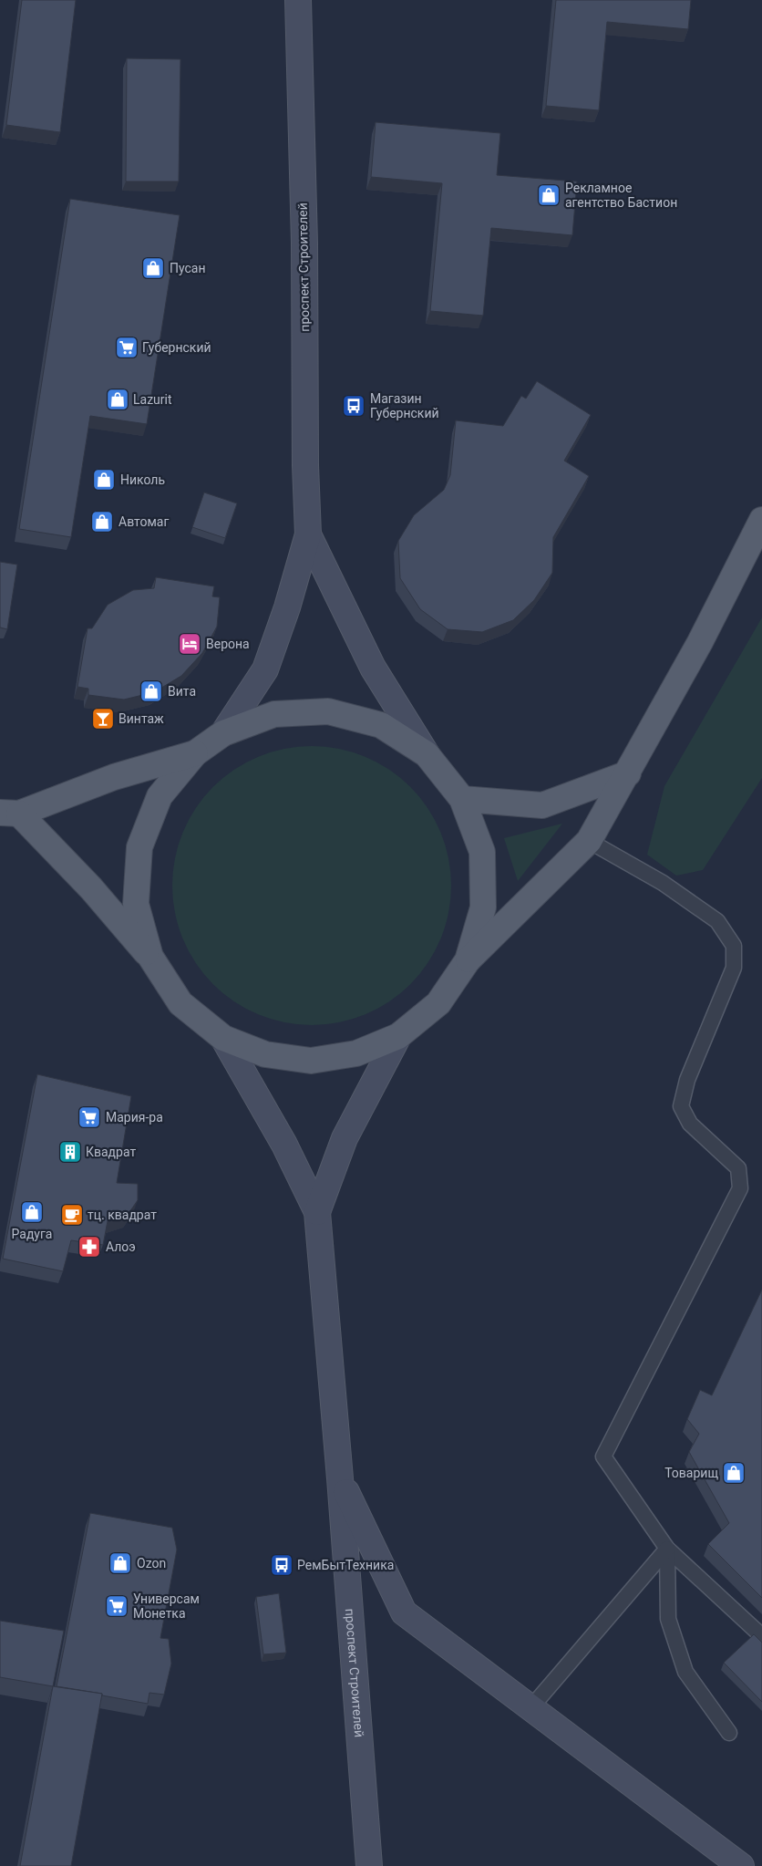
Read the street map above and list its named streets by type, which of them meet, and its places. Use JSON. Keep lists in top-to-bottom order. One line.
{"streets":{"main road":["проспект Строителей"]},"places":{"shop":["Рекламное агентство Бастион","Пусан","Lazurit","Николь","Автомаг","Вита","Радуга","Товарищ","Ozon"],"supermarket":["Губернский","Мария-ра","Универсам Монетка"],"bus stop":["Магазин Губернский","РемБытТехника"],"hotel":["Верона"],"bar":["Винтаж"],"building":["Квадрат"],"cafe":["тц. квадрат"],"pharmacy":["Алоэ"]}}
